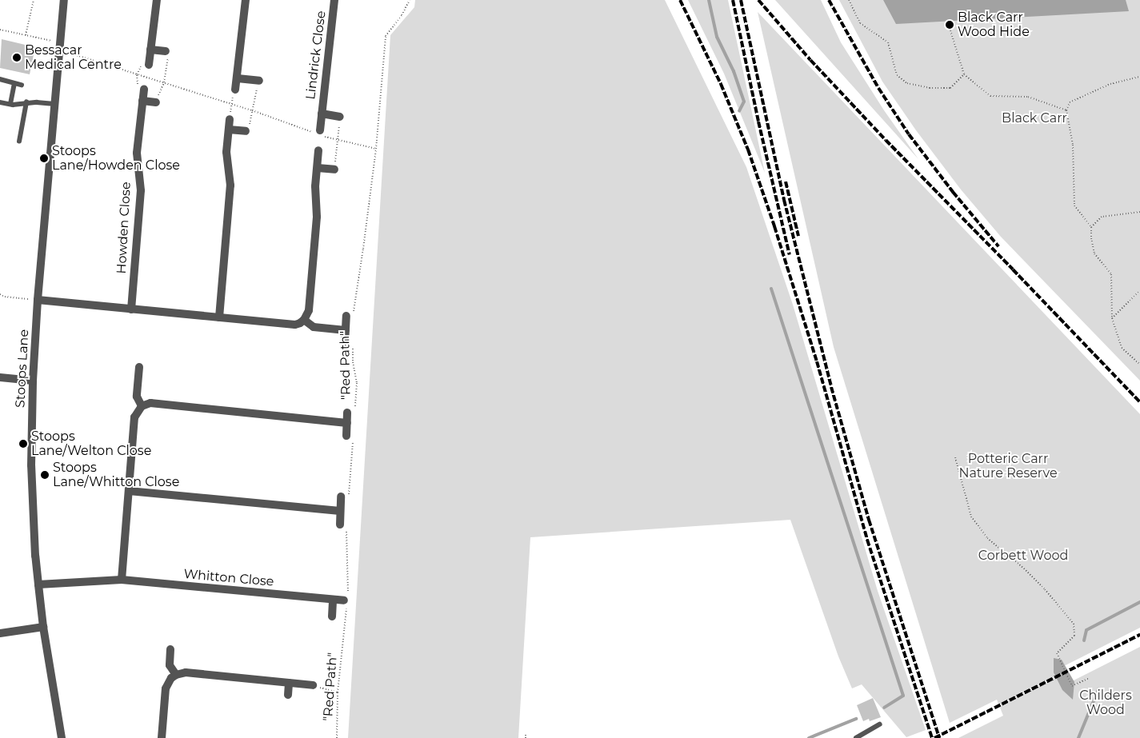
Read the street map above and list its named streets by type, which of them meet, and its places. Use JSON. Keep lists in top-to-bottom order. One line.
{"streets":{"street":["Lindrick Close","Howden Close","Stoops Lane","Whitton Close"],"path":["\"Red Path\""]},"crossings":[["\"Red Path\"","Whitton Close"],["Stoops Lane","Whitton Close"]],"parks":["Black Carr","Potteric Carr Nature Reserve","Corbett Wood","Childers Wood"],"places":["Black Carr Wood Hide","Bessacar Medical Centre","Stoops Lane/Howden Close","Stoops Lane/Welton Close","Stoops Lane/Whitton Close"]}
